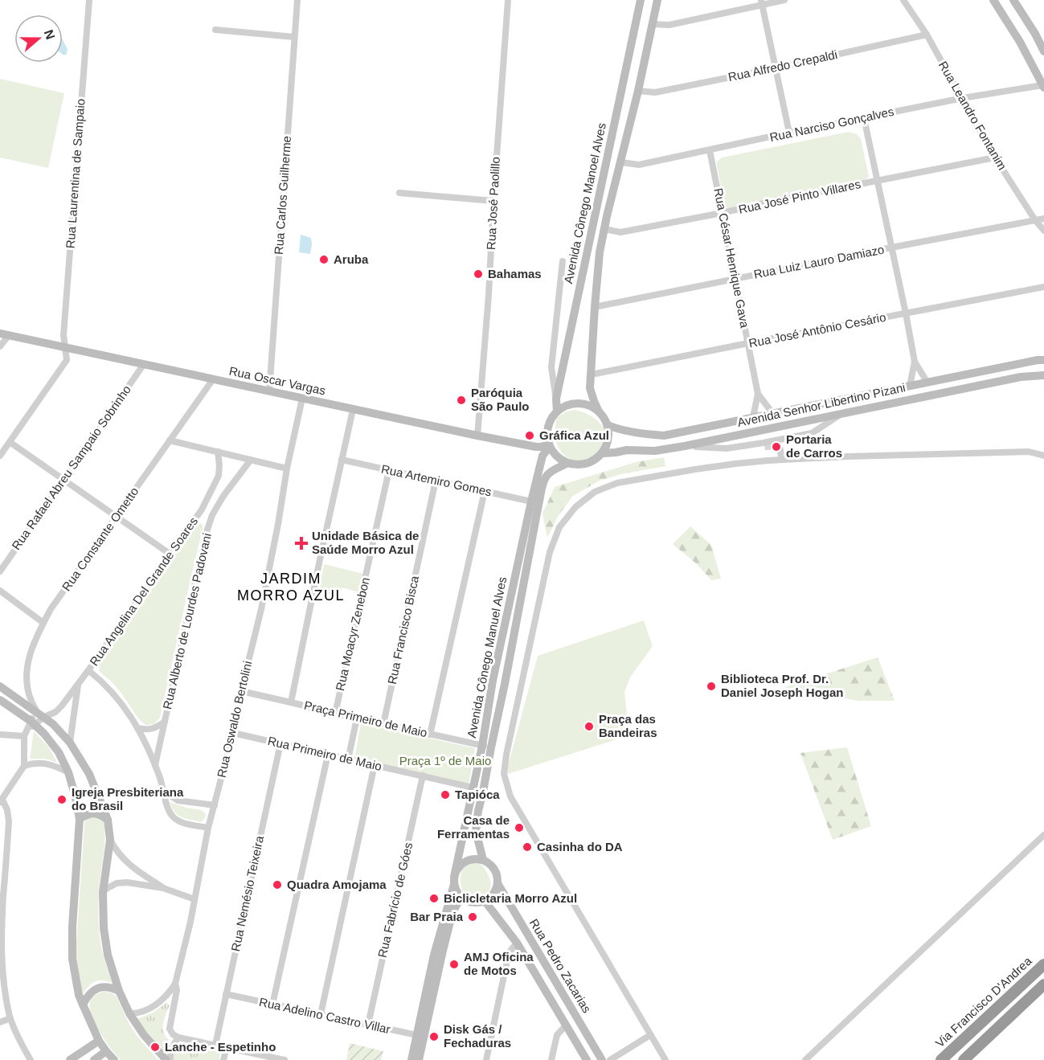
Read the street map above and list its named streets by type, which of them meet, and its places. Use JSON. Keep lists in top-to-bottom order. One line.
{"streets":{"highway":["Via Francisco D'Andrea"],"street":["Rua Alfredo Crepaldi","Rua Leandro Fontanim","Rua Narciso Gonçalves","Rua Laurentina de Sampaio","Rua Carlos Guilherme","Rua José Pinto Villares","Rua José Paolillo","Avenida Cônego Manoel Alves","Rua César Henrique Gava","Rua Luiz Lauro Damiazo","Rua José Antônio Cesário","Rua Oscar Vargas","Avenida Senhor Libertino Pizani","Rua Rafael Abreu Sampaio Sobrinho","Rua Artemiro Gomes","Rua Constante Ometto","Rua Angelina Del Grande Soares","Rua Alberto de Lourdes Padovani","Rua Francisco Bisca","Rua Moacyr Zenebon","Avenida Cônego Manuel Alves","Rua Oswaldo Bertolini","Praça Primeiro de Maio","Rua Primeiro de Maio","Rua Nemésio Teixeira","Rua Fabrício de Góes","Rua Pedro Zacarias","Rua Adelino Castro Villar"]},"crossings":[["Rua Alfredo Crepaldi","Rua Leandro Fontanim"],["Rua Alfredo Crepaldi","Avenida Cônego Manoel Alves"],["Rua Leandro Fontanim","Rua Narciso Gonçalves"],["Rua Leandro Fontanim","Rua José Pinto Villares"],["Rua Leandro Fontanim","Rua Luiz Lauro Damiazo"],["Rua Narciso Gonçalves","Avenida Cônego Manoel Alves"],["Rua Narciso Gonçalves","Rua César Henrique Gava"],["Rua Laurentina de Sampaio","Rua Oscar Vargas"],["Rua Carlos Guilherme","Rua Oscar Vargas"],["Rua José Pinto Villares","Avenida Cônego Manoel Alves"],["Rua José Pinto Villares","Rua César Henrique Gava"],["Rua José Paolillo","Rua Oscar Vargas"],["Avenida Cônego Manoel Alves","Rua Luiz Lauro Damiazo"],["Avenida Cônego Manoel Alves","Rua José Antônio Cesário"],["Avenida Cônego Manoel Alves","Rua Oscar Vargas"],["Avenida Cônego Manoel Alves","Avenida Senhor Libertino Pizani"],["Avenida Cônego Manoel Alves","Avenida Cônego Manuel Alves"],["Rua César Henrique Gava","Rua Luiz Lauro Damiazo"],["Rua César Henrique Gava","Rua José Antônio Cesário"],["Rua César Henrique Gava","Avenida Senhor Libertino Pizani"],["Rua Oscar Vargas","Avenida Senhor Libertino Pizani"],["Rua Oscar Vargas","Rua Rafael Abreu Sampaio Sobrinho"],["Rua Oscar Vargas","Rua Constante Ometto"],["Rua Oscar Vargas","Avenida Cônego Manuel Alves"],["Rua Oscar Vargas","Rua Oswaldo Bertolini"],["Avenida Senhor Libertino Pizani","Avenida Cônego Manuel Alves"],["Rua Artemiro Gomes","Rua Francisco Bisca"],["Rua Artemiro Gomes","Rua Moacyr Zenebon"],["Rua Artemiro Gomes","Avenida Cônego Manuel Alves"],["Rua Constante Ometto","Rua Angelina Del Grande Soares"],["Rua Francisco Bisca","Praça Primeiro de Maio"],["Rua Moacyr Zenebon","Praça Primeiro de Maio"],["Avenida Cônego Manuel Alves","Praça Primeiro de Maio"],["Avenida Cônego Manuel Alves","Rua Primeiro de Maio"],["Avenida Cônego Manuel Alves","Rua Pedro Zacarias"],["Avenida Cônego Manuel Alves","Rua Adelino Castro Villar"],["Rua Oswaldo Bertolini","Praça Primeiro de Maio"],["Rua Oswaldo Bertolini","Rua Primeiro de Maio"],["Rua Primeiro de Maio","Rua Nemésio Teixeira"],["Rua Primeiro de Maio","Rua Fabrício de Góes"],["Rua Nemésio Teixeira","Rua Adelino Castro Villar"],["Rua Fabrício de Góes","Rua Adelino Castro Villar"]],"districts":["JARDIM MORRO AZUL"],"parks":["Praça 1º de Maio"],"places":{"other":["Aruba","Bahamas","Paróquia São Paulo","Gráfica Azul","Portaria de Carros","Biblioteca Prof. Dr. Daniel Joseph Hogan","Praça das Bandeiras","Tapióca","Igreja Presbiteriana do Brasil","Casa de Ferramentas","Casinha do DA","Quadra Amojama","Biclicletaria Morro Azul","Bar Praia","AMJ Oficina de Motos","Disk Gás / Fechaduras","Lanche - Espetinho"],"health":["Unidade Básica de Saúde Morro Azul"]},"north":"right"}
